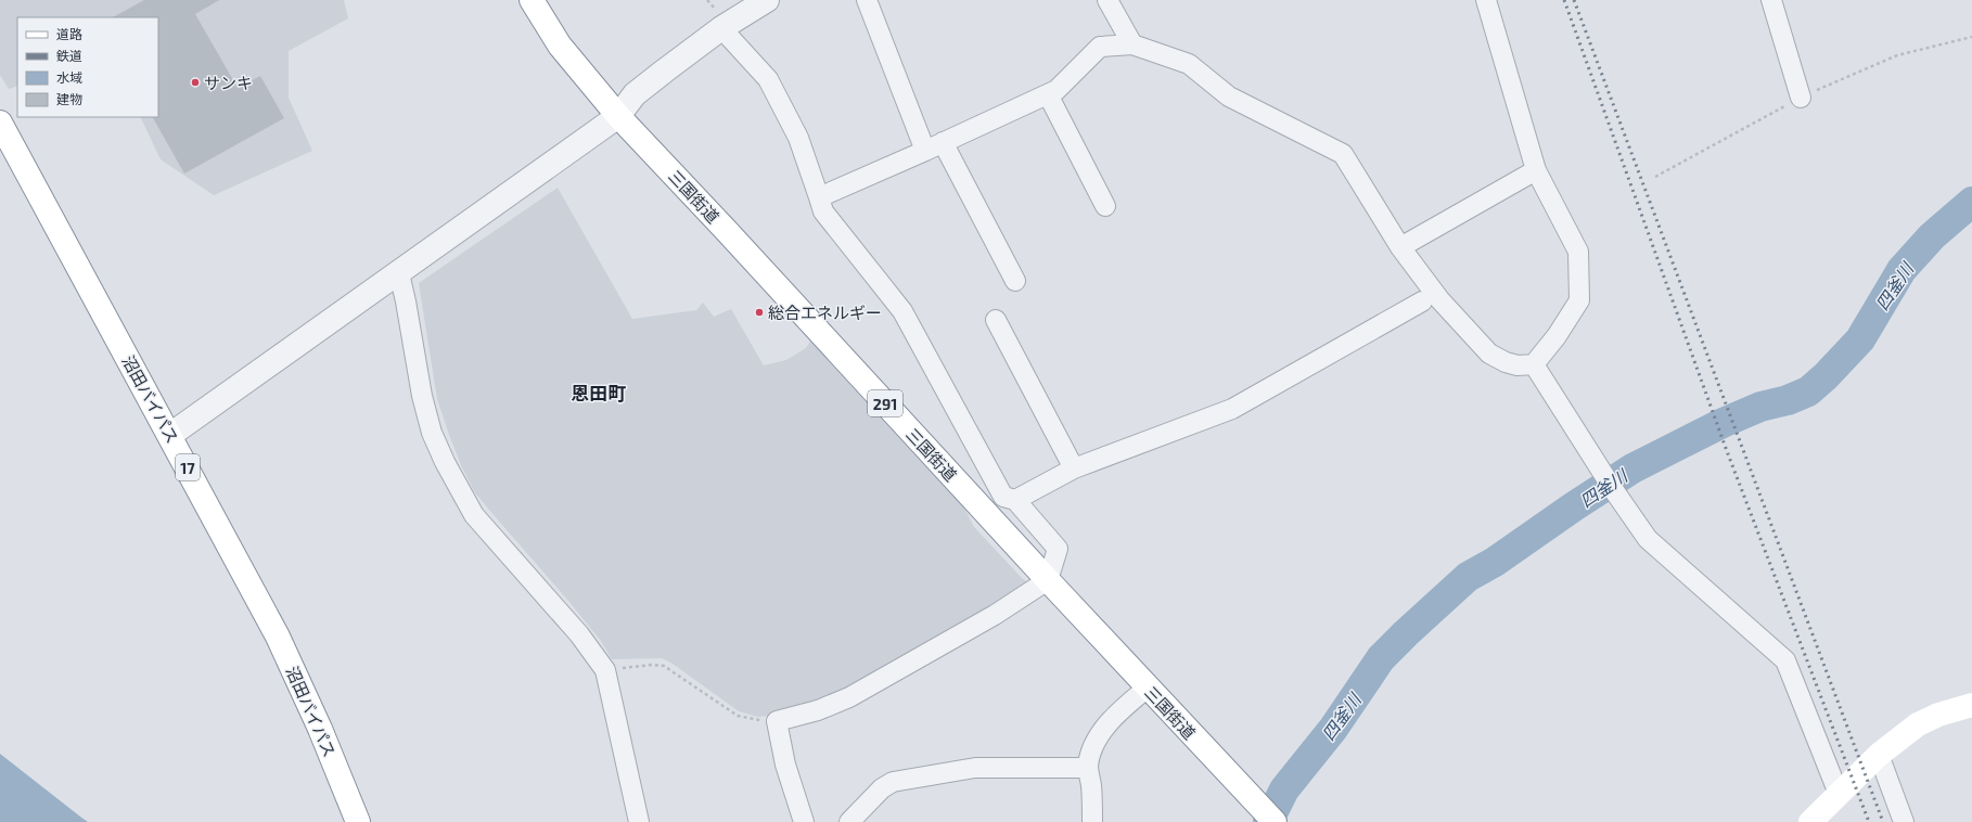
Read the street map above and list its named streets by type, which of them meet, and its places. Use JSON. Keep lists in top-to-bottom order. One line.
{"streets":{"main road":["三国街道","沼田バイパス","291","17"]},"districts":["恩田町"],"water":["四釜川"],"places":["サンキ","総合エネルギー"],"legend":["道路","鉄道","水域","建物"]}
